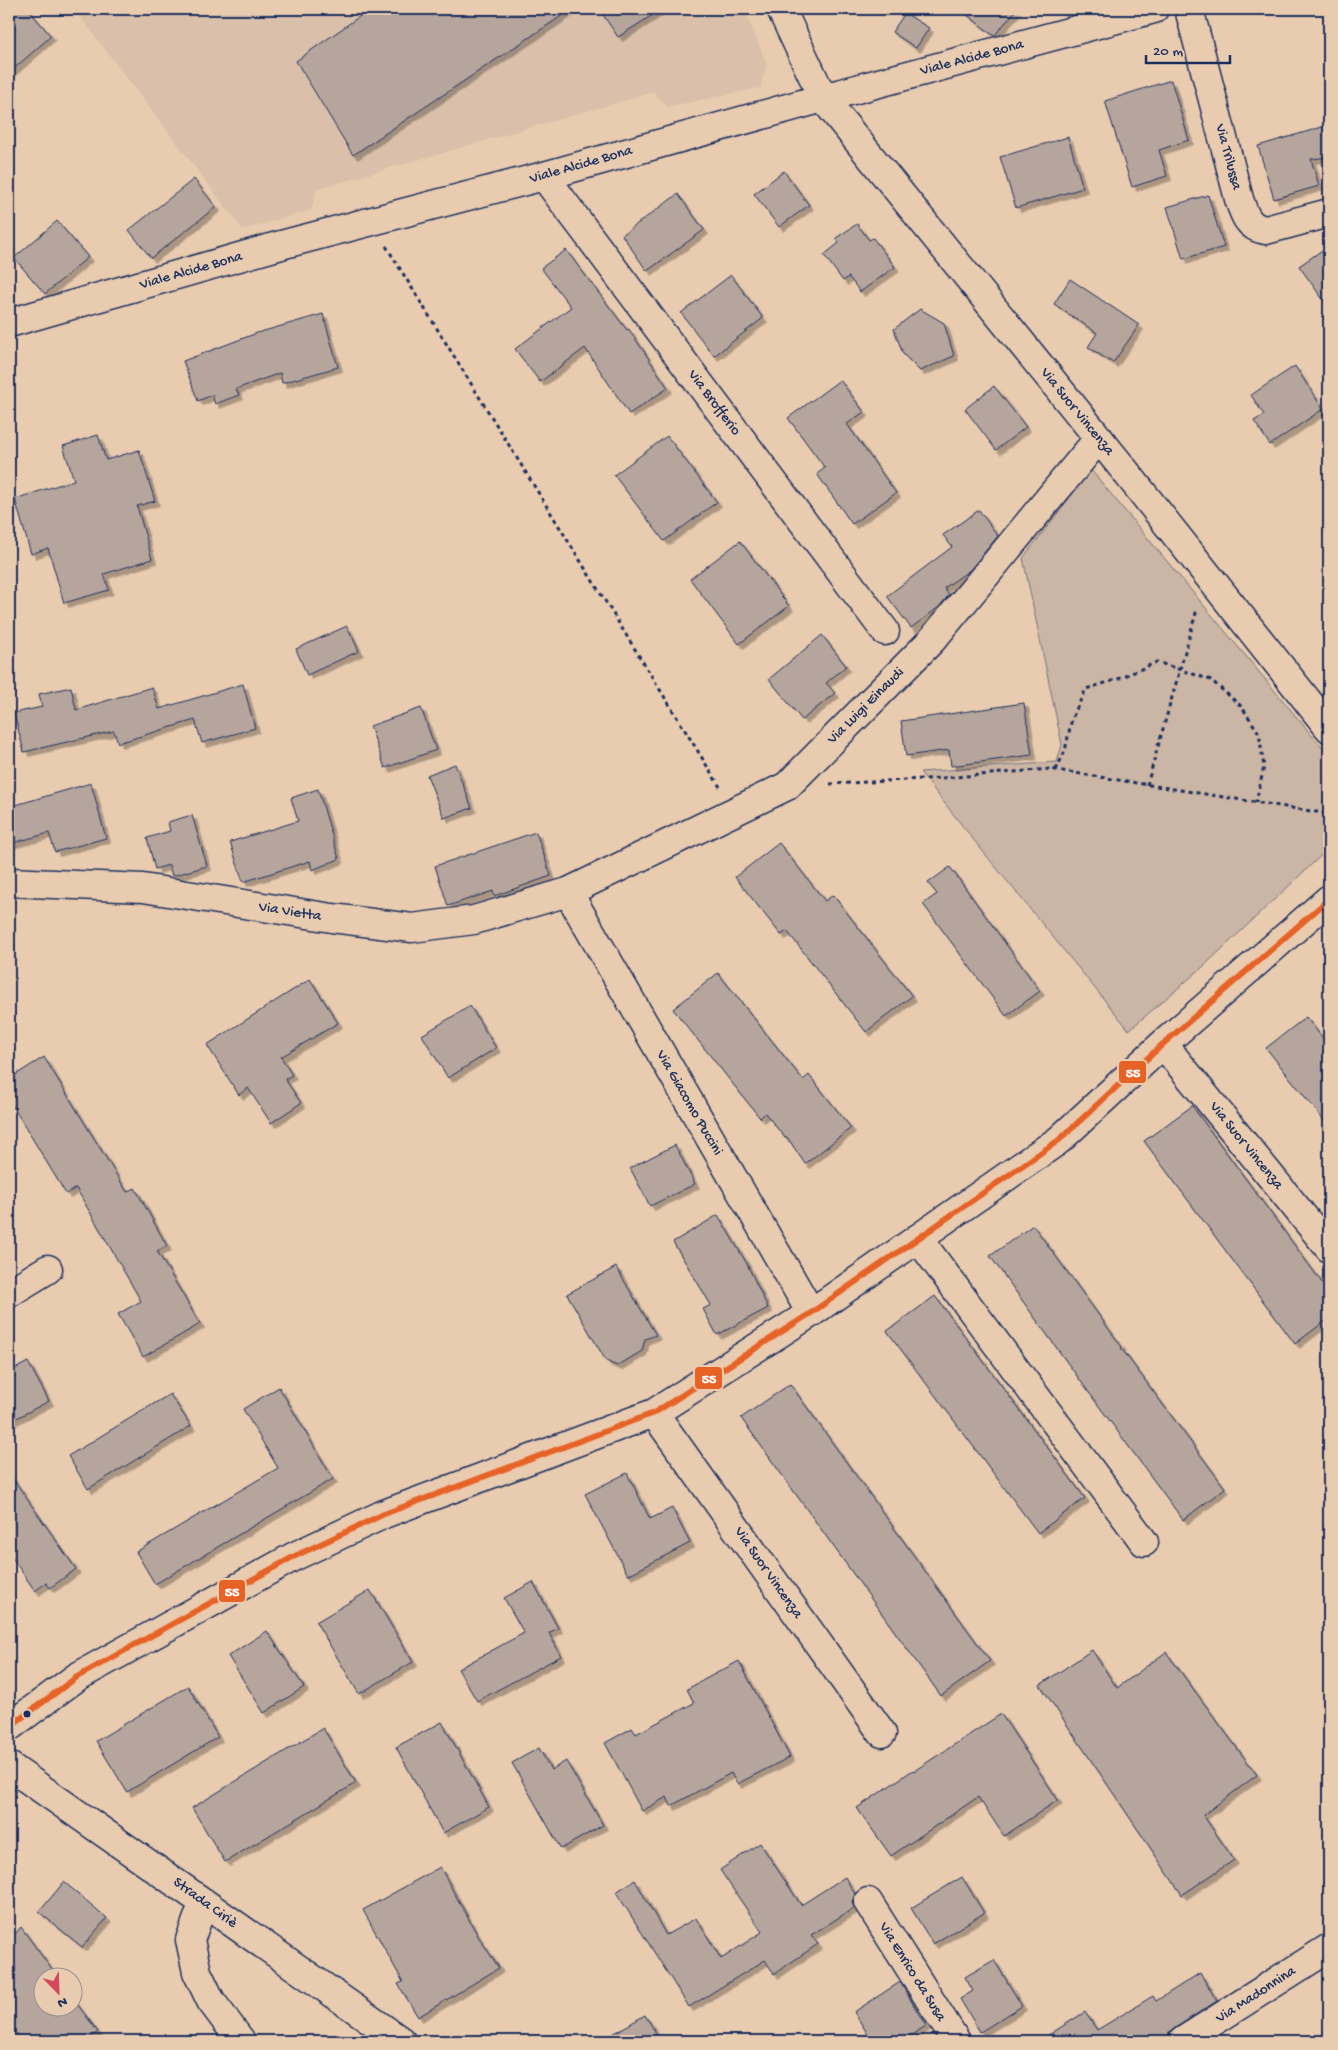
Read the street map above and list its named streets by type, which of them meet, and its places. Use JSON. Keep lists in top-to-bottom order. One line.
{"streets":{"street":["Viale Alcide Bona","Via Trilussa","Via Brofferio","Via Suor Vincenza","Via Luigi Einaudi","Via Vietta","Via Giacomo Puccini","Strada Ciriè","Via Enrico da Susa","Via Madonnina"]},"crossings":[["Viale Alcide Bona","Via Brofferio"],["Viale Alcide Bona","Via Suor Vincenza"],["Via Suor Vincenza","Via Luigi Einaudi"],["Via Luigi Einaudi","Via Vietta"],["Via Luigi Einaudi","Via Giacomo Puccini"],["Via Vietta","Via Giacomo Puccini"]],"lines":["transit line 55"],"scale_bar":"20 m","north":"bottom right"}
